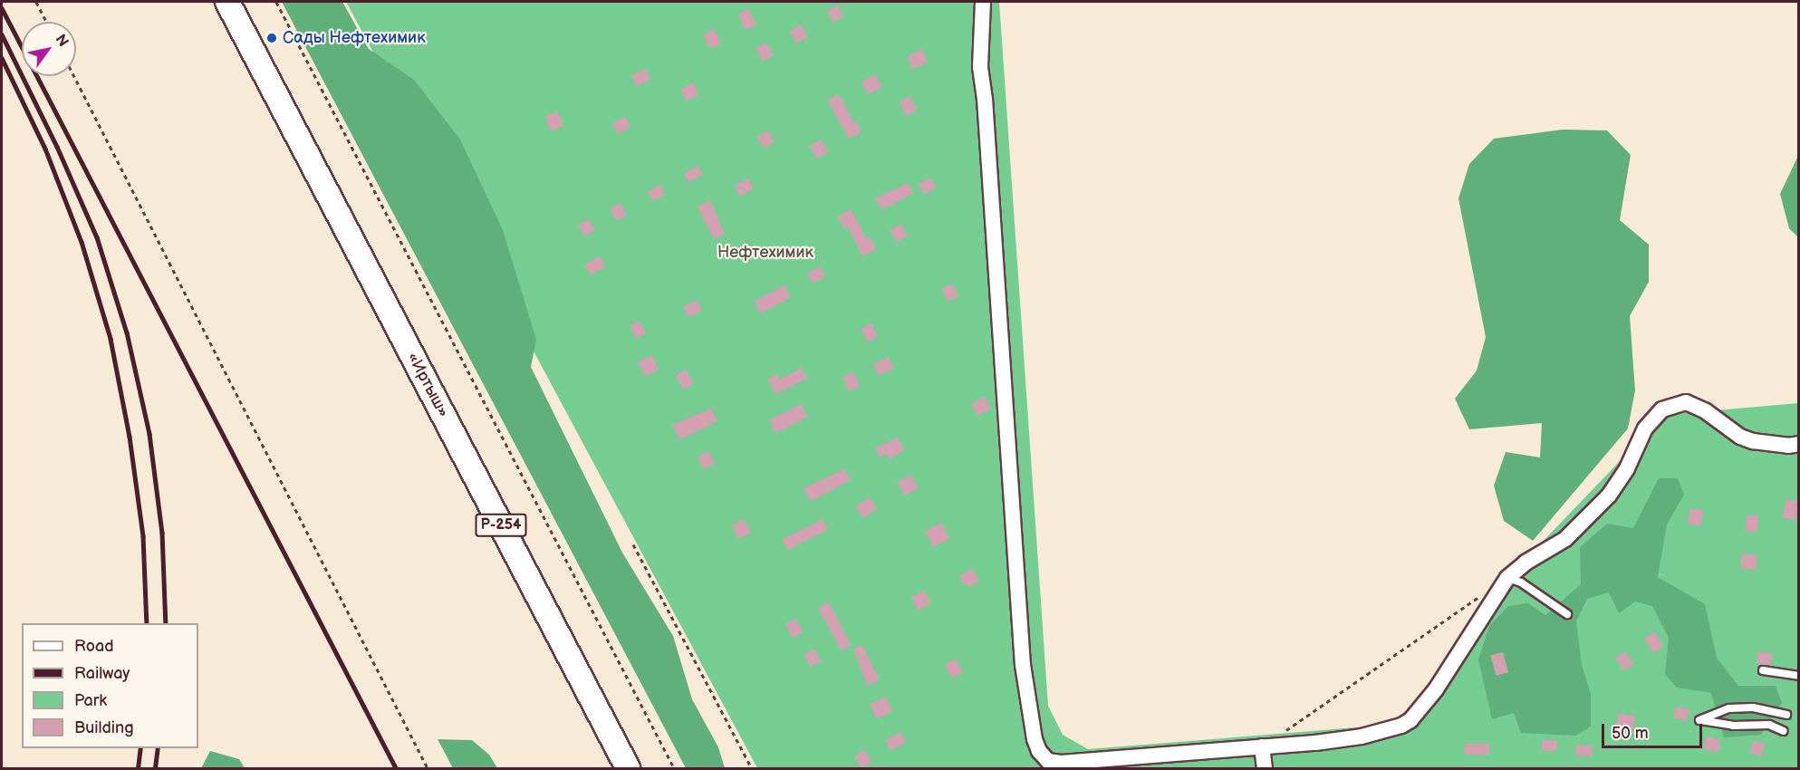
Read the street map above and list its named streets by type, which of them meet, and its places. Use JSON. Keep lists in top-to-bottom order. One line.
{"streets":{"main road":["«Иртыш»","Р-254"]},"parks":["Нефтехимик"],"places":["Сады Нефтехимик"],"legend":["Road","Railway","Park","Building"],"scale_bar":"50 m","north":"top right"}
